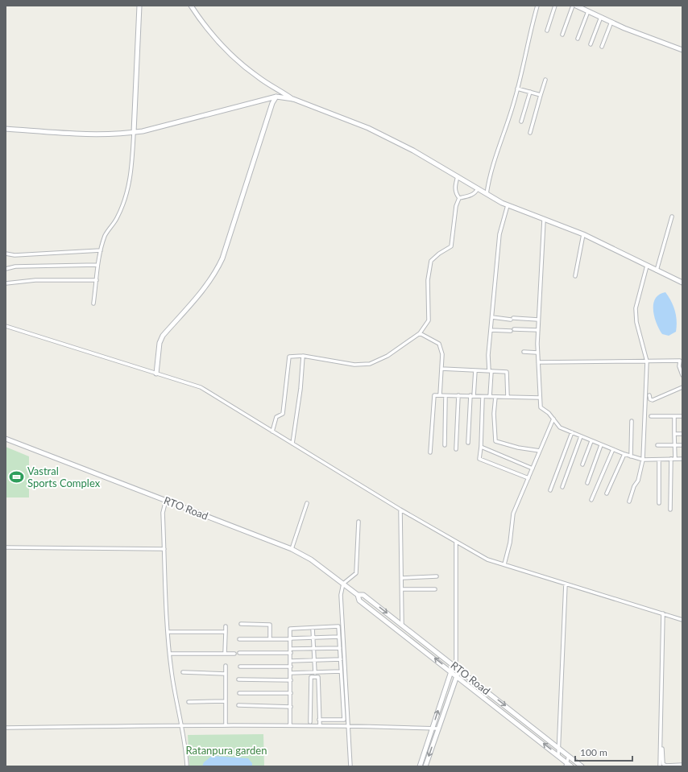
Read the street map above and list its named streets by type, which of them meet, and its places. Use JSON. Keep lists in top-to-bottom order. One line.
{"streets":{"street":["RTO Road"]},"parks":["Ratanpura garden"],"places":{"sports":["Vastral Sports Complex"]},"scale_bar":"100 m"}
